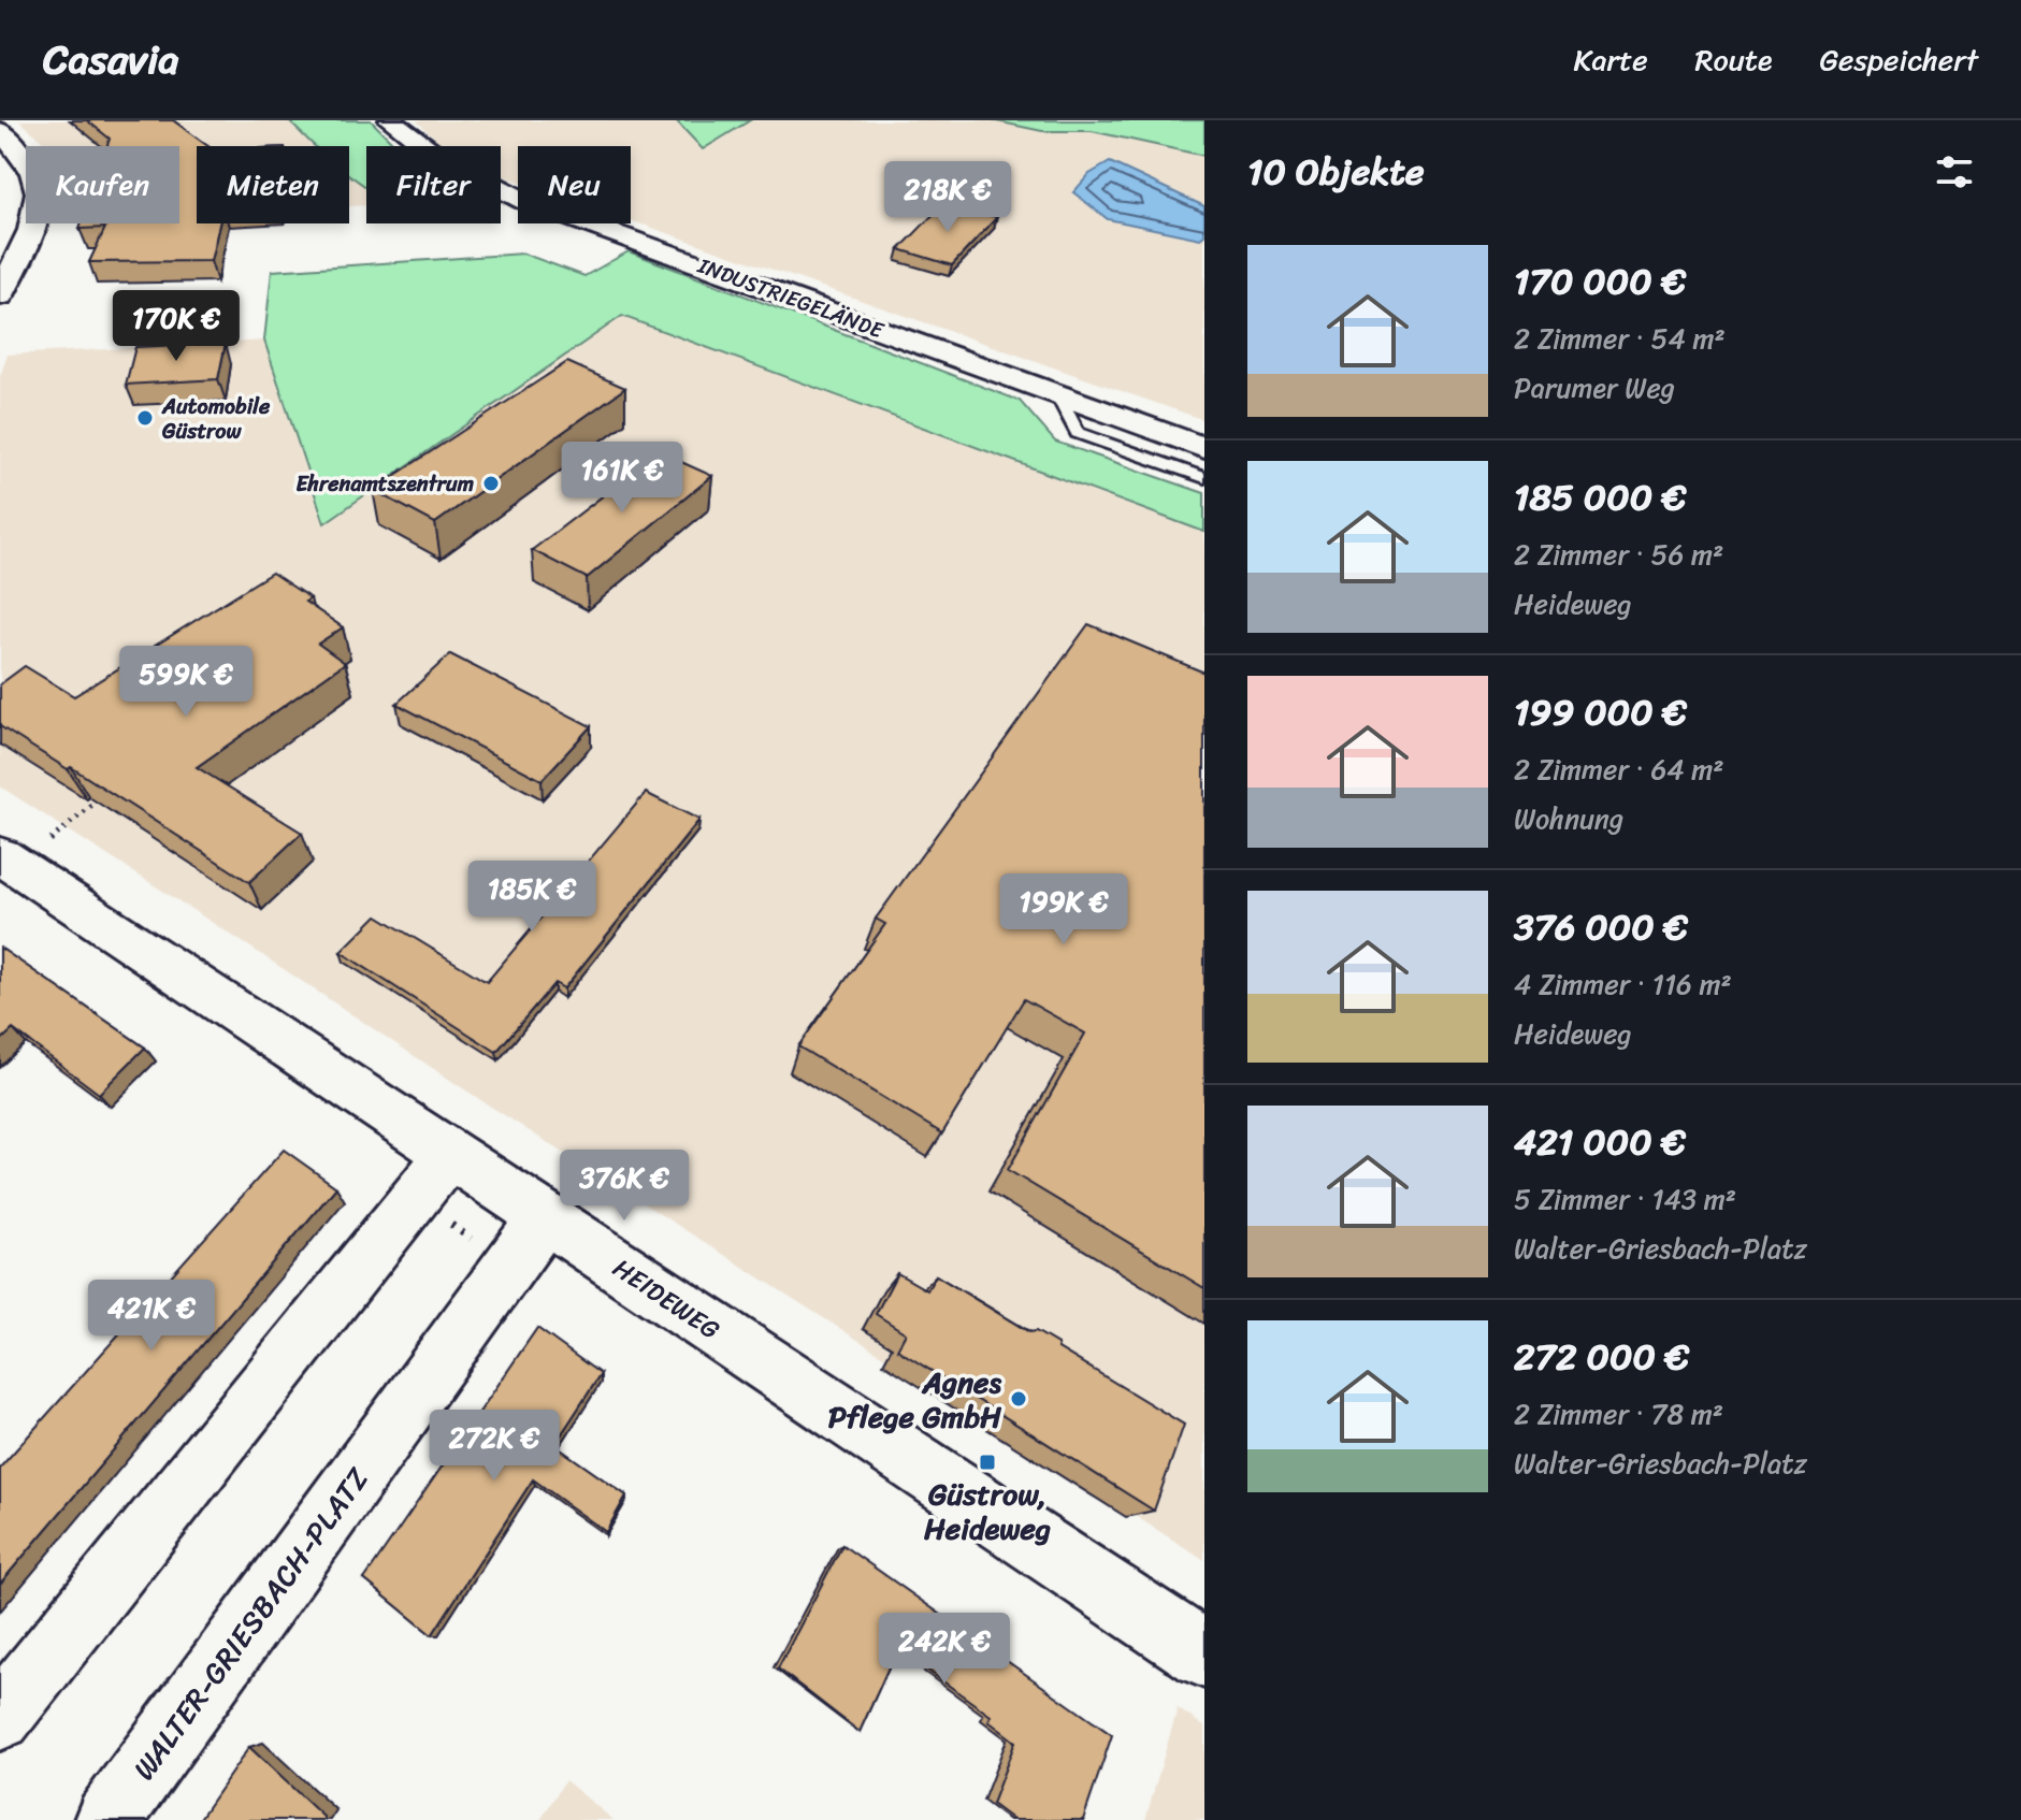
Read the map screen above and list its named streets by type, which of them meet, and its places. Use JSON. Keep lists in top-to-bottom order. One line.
{"streets":{"street":["INDUSTRIEGELÄNDE","HEIDEWEG","WALTER-GRIESBACH-PLATZ"]},"crossings":[["HEIDEWEG","WALTER-GRIESBACH-PLATZ"]],"places":{"other":["Automobile Güstrow","Ehrenamtszentrum","Agnes Pflege GmbH"],"transit":["Güstrow, Heideweg"]},"page":{"header":"Casavia","nav":["Karte","Route","Gespeichert"],"heading":"10 Objekte","chip":["Kaufen","Mieten","Filter","Neu"],"price":["218K €","170K €","161K €","599K €","185K €","199K €","376K €","421K €","272K €","242K €"],"list":[{"name":"170 000 €","note":"2 Zimmer · 54 m² · Parumer Weg"},{"name":"185 000 €","note":"2 Zimmer · 56 m² · Heideweg"},{"name":"199 000 €","note":"2 Zimmer · 64 m² · Wohnung"},{"name":"376 000 €","note":"4 Zimmer · 116 m² · Heideweg"},{"name":"421 000 €","note":"5 Zimmer · 143 m² · Walter-Griesbach-Platz"},{"name":"272 000 €","note":"2 Zimmer · 78 m² · Walter-Griesbach-Platz"}]}}
